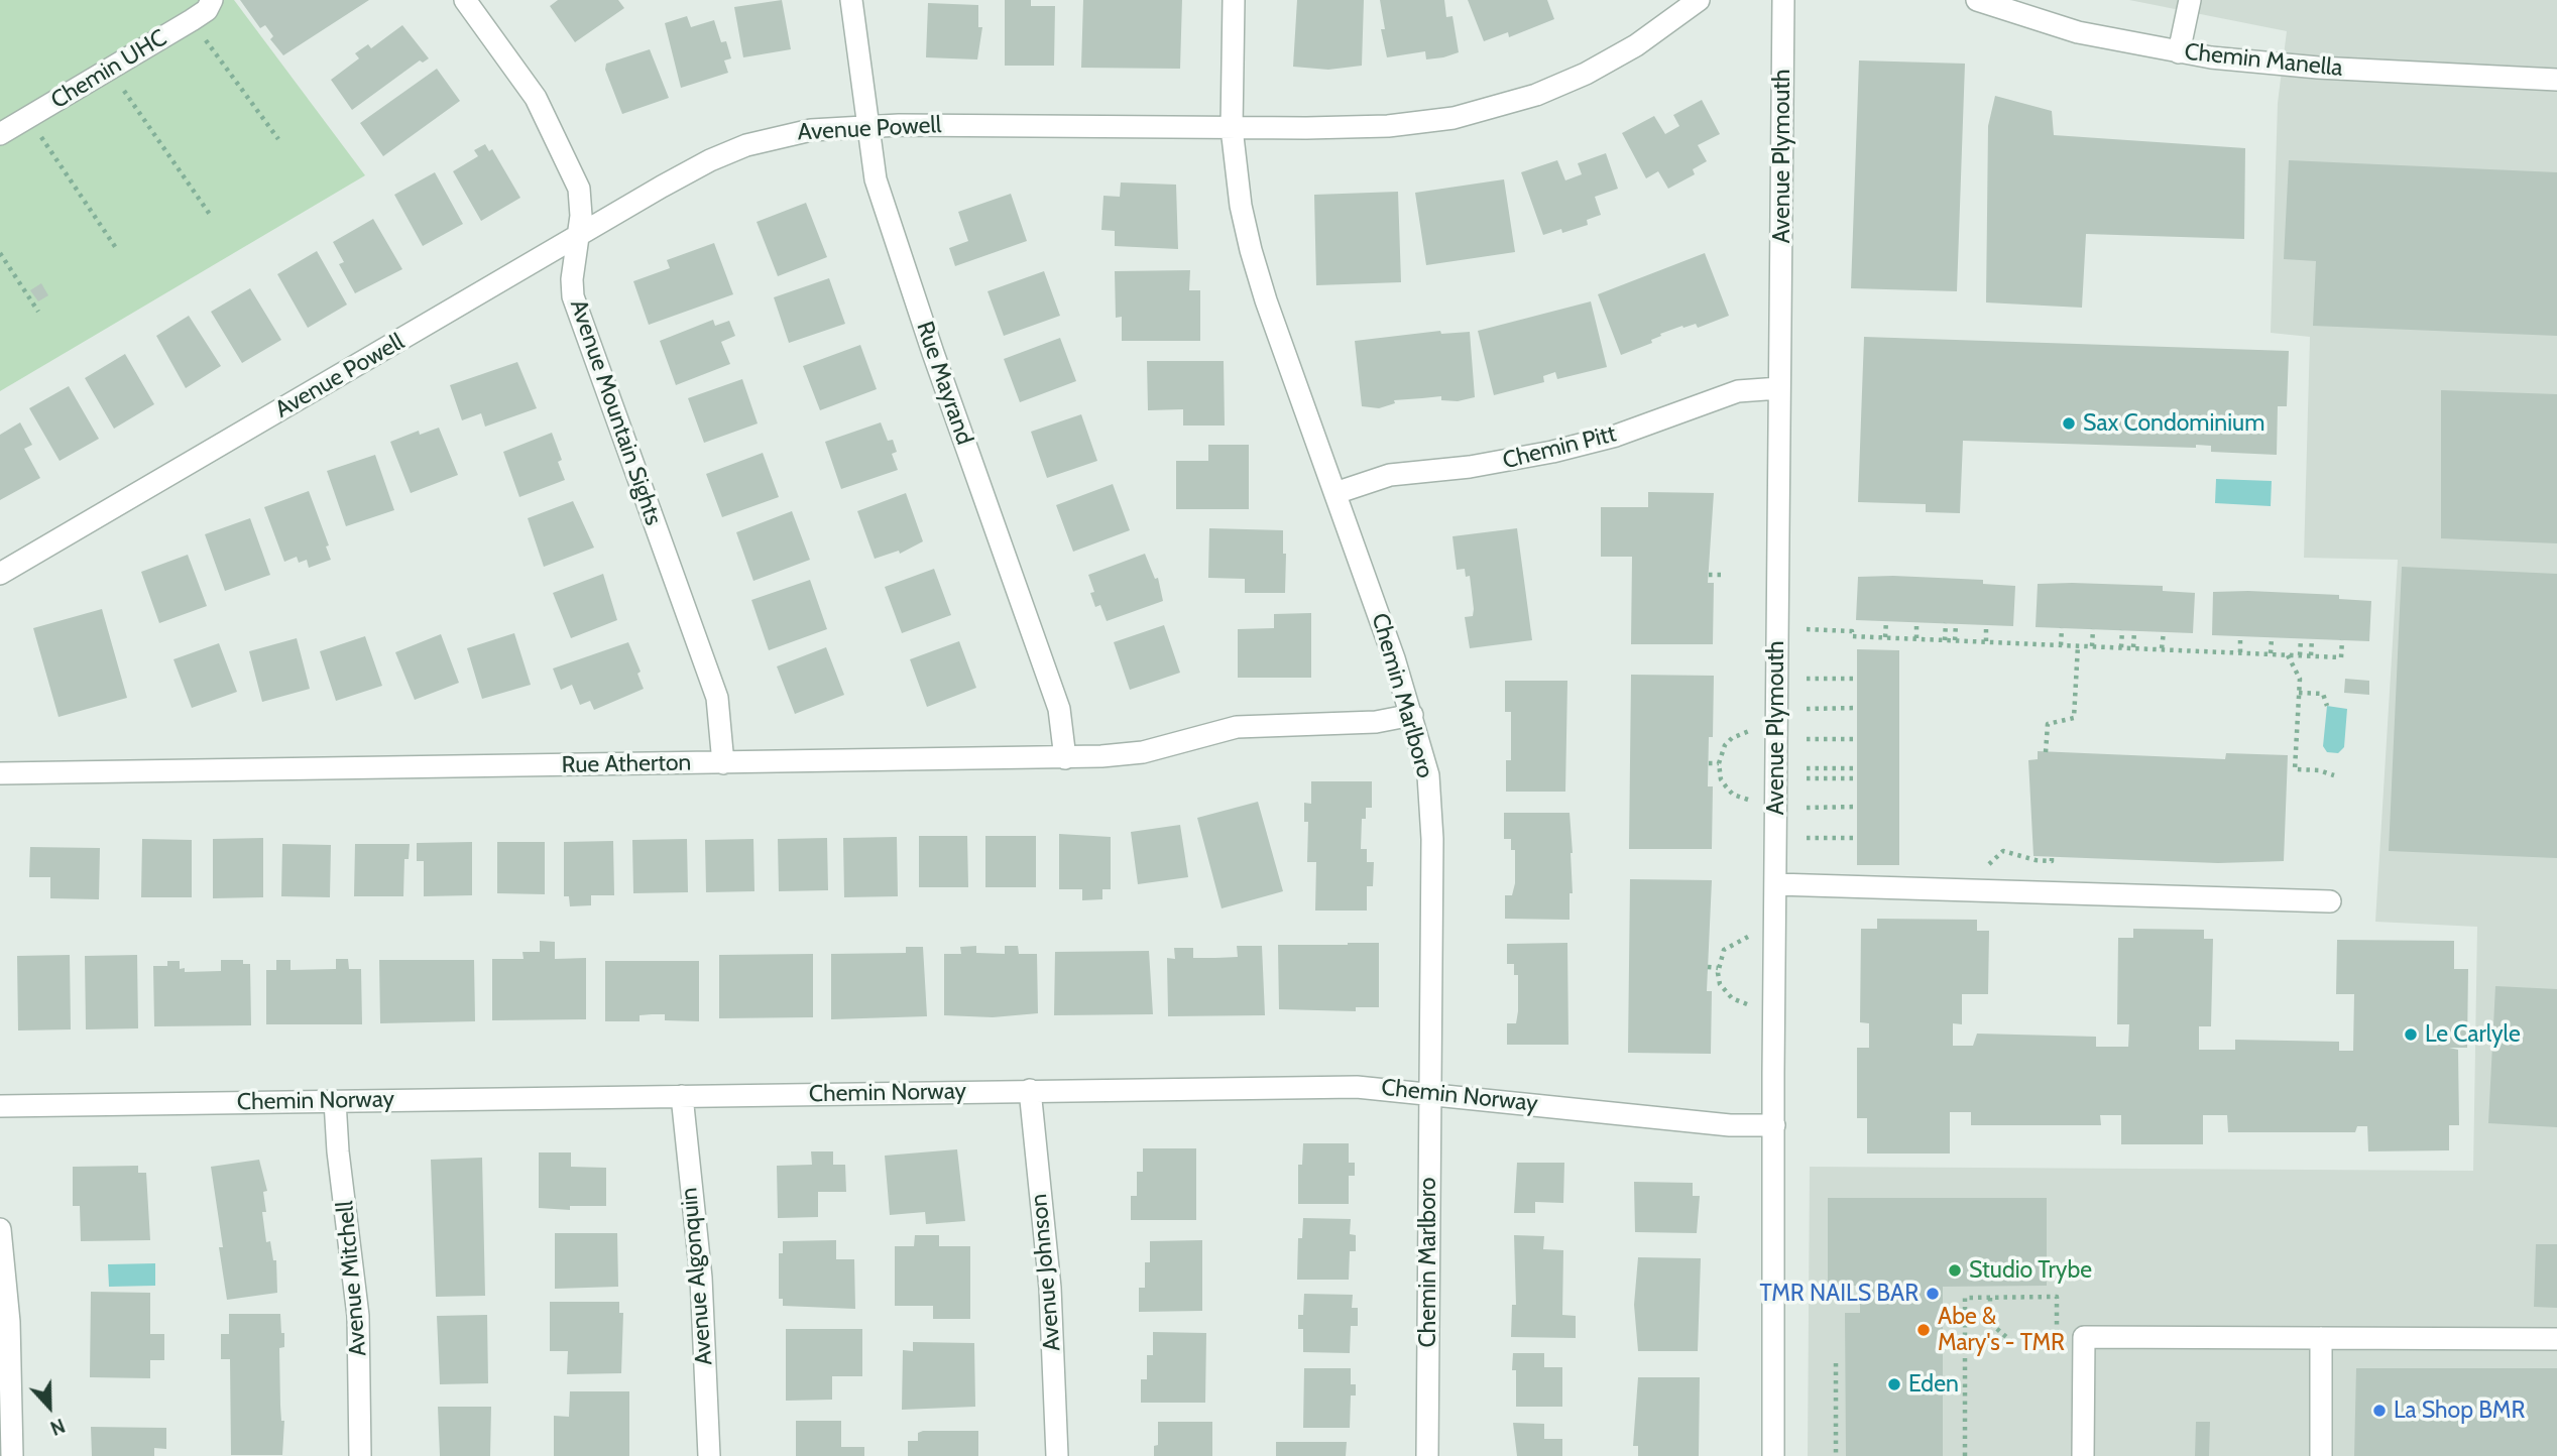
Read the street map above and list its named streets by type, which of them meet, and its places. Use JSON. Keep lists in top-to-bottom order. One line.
{"streets":{"street":["Chemin Manella","Chemin UHC","Avenue Powell","Avenue Plymouth","Rue Mayrand","Avenue Mountain Sights","Chemin Pitt","Chemin Marlboro","Rue Atherton","Chemin Norway","Avenue Johnson","Avenue Algonquin","Avenue Mitchell"]},"crossings":[["Avenue Powell","Rue Mayrand"],["Avenue Powell","Avenue Mountain Sights"],["Avenue Powell","Chemin Marlboro"],["Avenue Plymouth","Chemin Pitt"],["Avenue Plymouth","Chemin Norway"],["Rue Mayrand","Rue Atherton"],["Avenue Mountain Sights","Rue Atherton"],["Chemin Pitt","Chemin Marlboro"],["Chemin Marlboro","Rue Atherton"],["Chemin Marlboro","Chemin Norway"],["Chemin Norway","Avenue Johnson"],["Chemin Norway","Avenue Algonquin"],["Chemin Norway","Avenue Mitchell"]],"places":["Sax Condominium","Le Carlyle","Studio Trybe","TMR NAILS BAR","Abe & Mary's - TMR","Eden","La Shop BMR"],"north":"bottom"}
